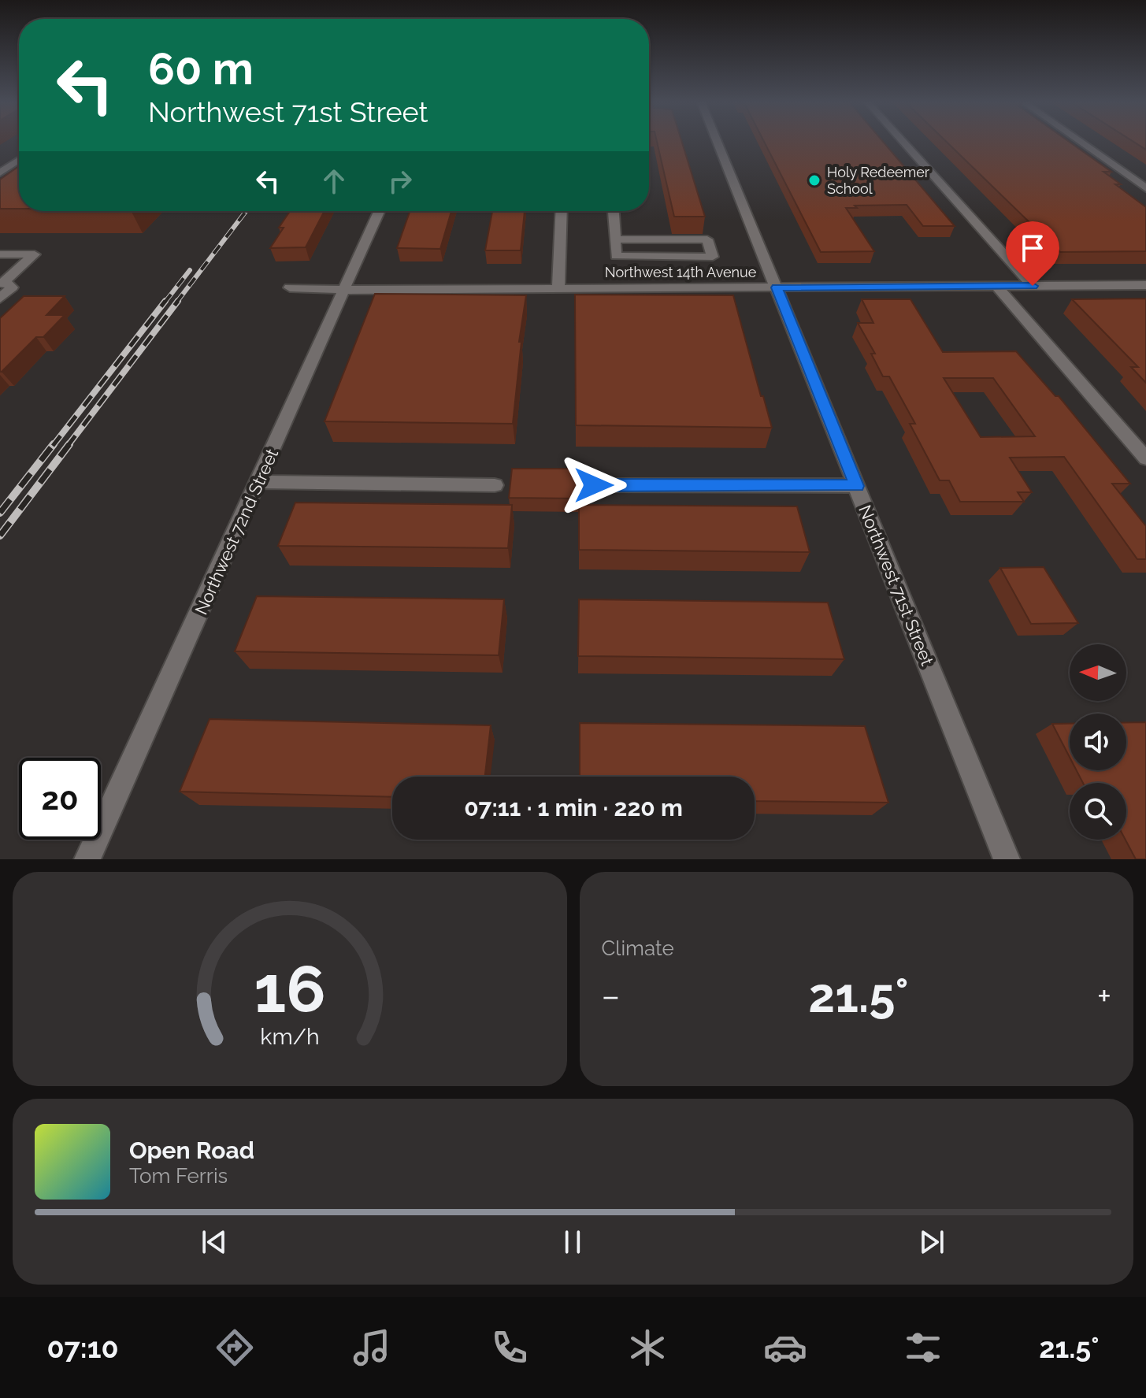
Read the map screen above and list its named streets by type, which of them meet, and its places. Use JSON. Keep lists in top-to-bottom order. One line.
{"streets":{"street":["Northwest 14th Avenue","Northwest 72nd Street","Northwest 71st Street"]},"crossings":[["Northwest 14th Avenue","Northwest 72nd Street"],["Northwest 14th Avenue","Northwest 71st Street"]],"places":["Holy Redeemer School"],"north":"left","page":{"turn":["60 m","Northwest 71st Street"],"limit":"20","trip":"07:11 · 1 min · 220 m","tile":"Climate","heat":["−","21.5°","+"],"song":["Open Road","Tom Ferris"],"tabs":["07:10","21.5°"],"gauge":["16","km/h"]}}
